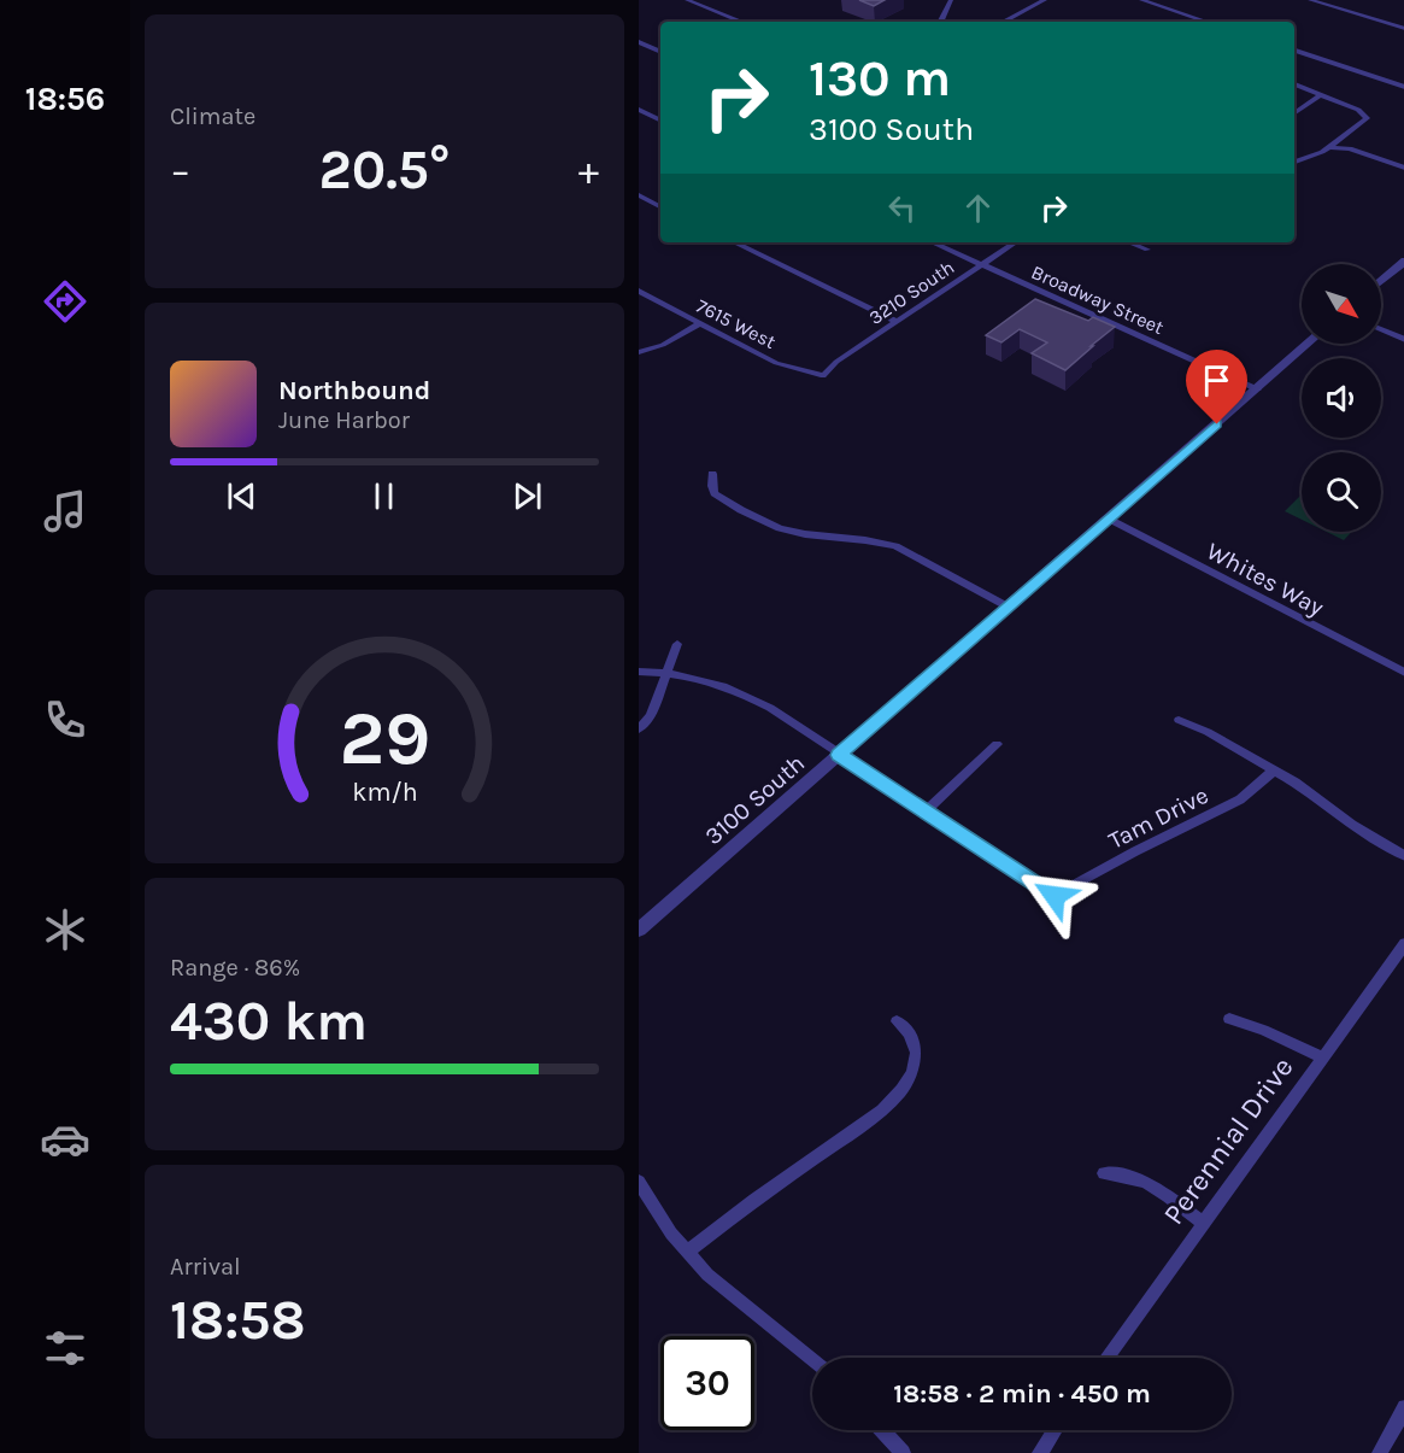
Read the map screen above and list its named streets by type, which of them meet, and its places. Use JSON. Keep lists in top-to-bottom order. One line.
{"streets":{"street":["3210 South","Broadway Street","7615 West","Whites Way","3100 South","Tam Drive","Perennial Drive"]},"crossings":[["3210 South","Broadway Street"],["3210 South","7615 West"],["Broadway Street","3100 South"],["Whites Way","3100 South"]],"north":"bottom right","page":{"tabs":"18:56","tile":["Climate",["Range · 86%","430 km"],["Arrival","18:58"]],"turn":["130 m","3100 South"],"heat":["−","20.5°","+"],"song":["Northbound","June Harbor"],"limit":"30","trip":"18:58 · 2 min · 450 m","gauge":["29","km/h"]}}
